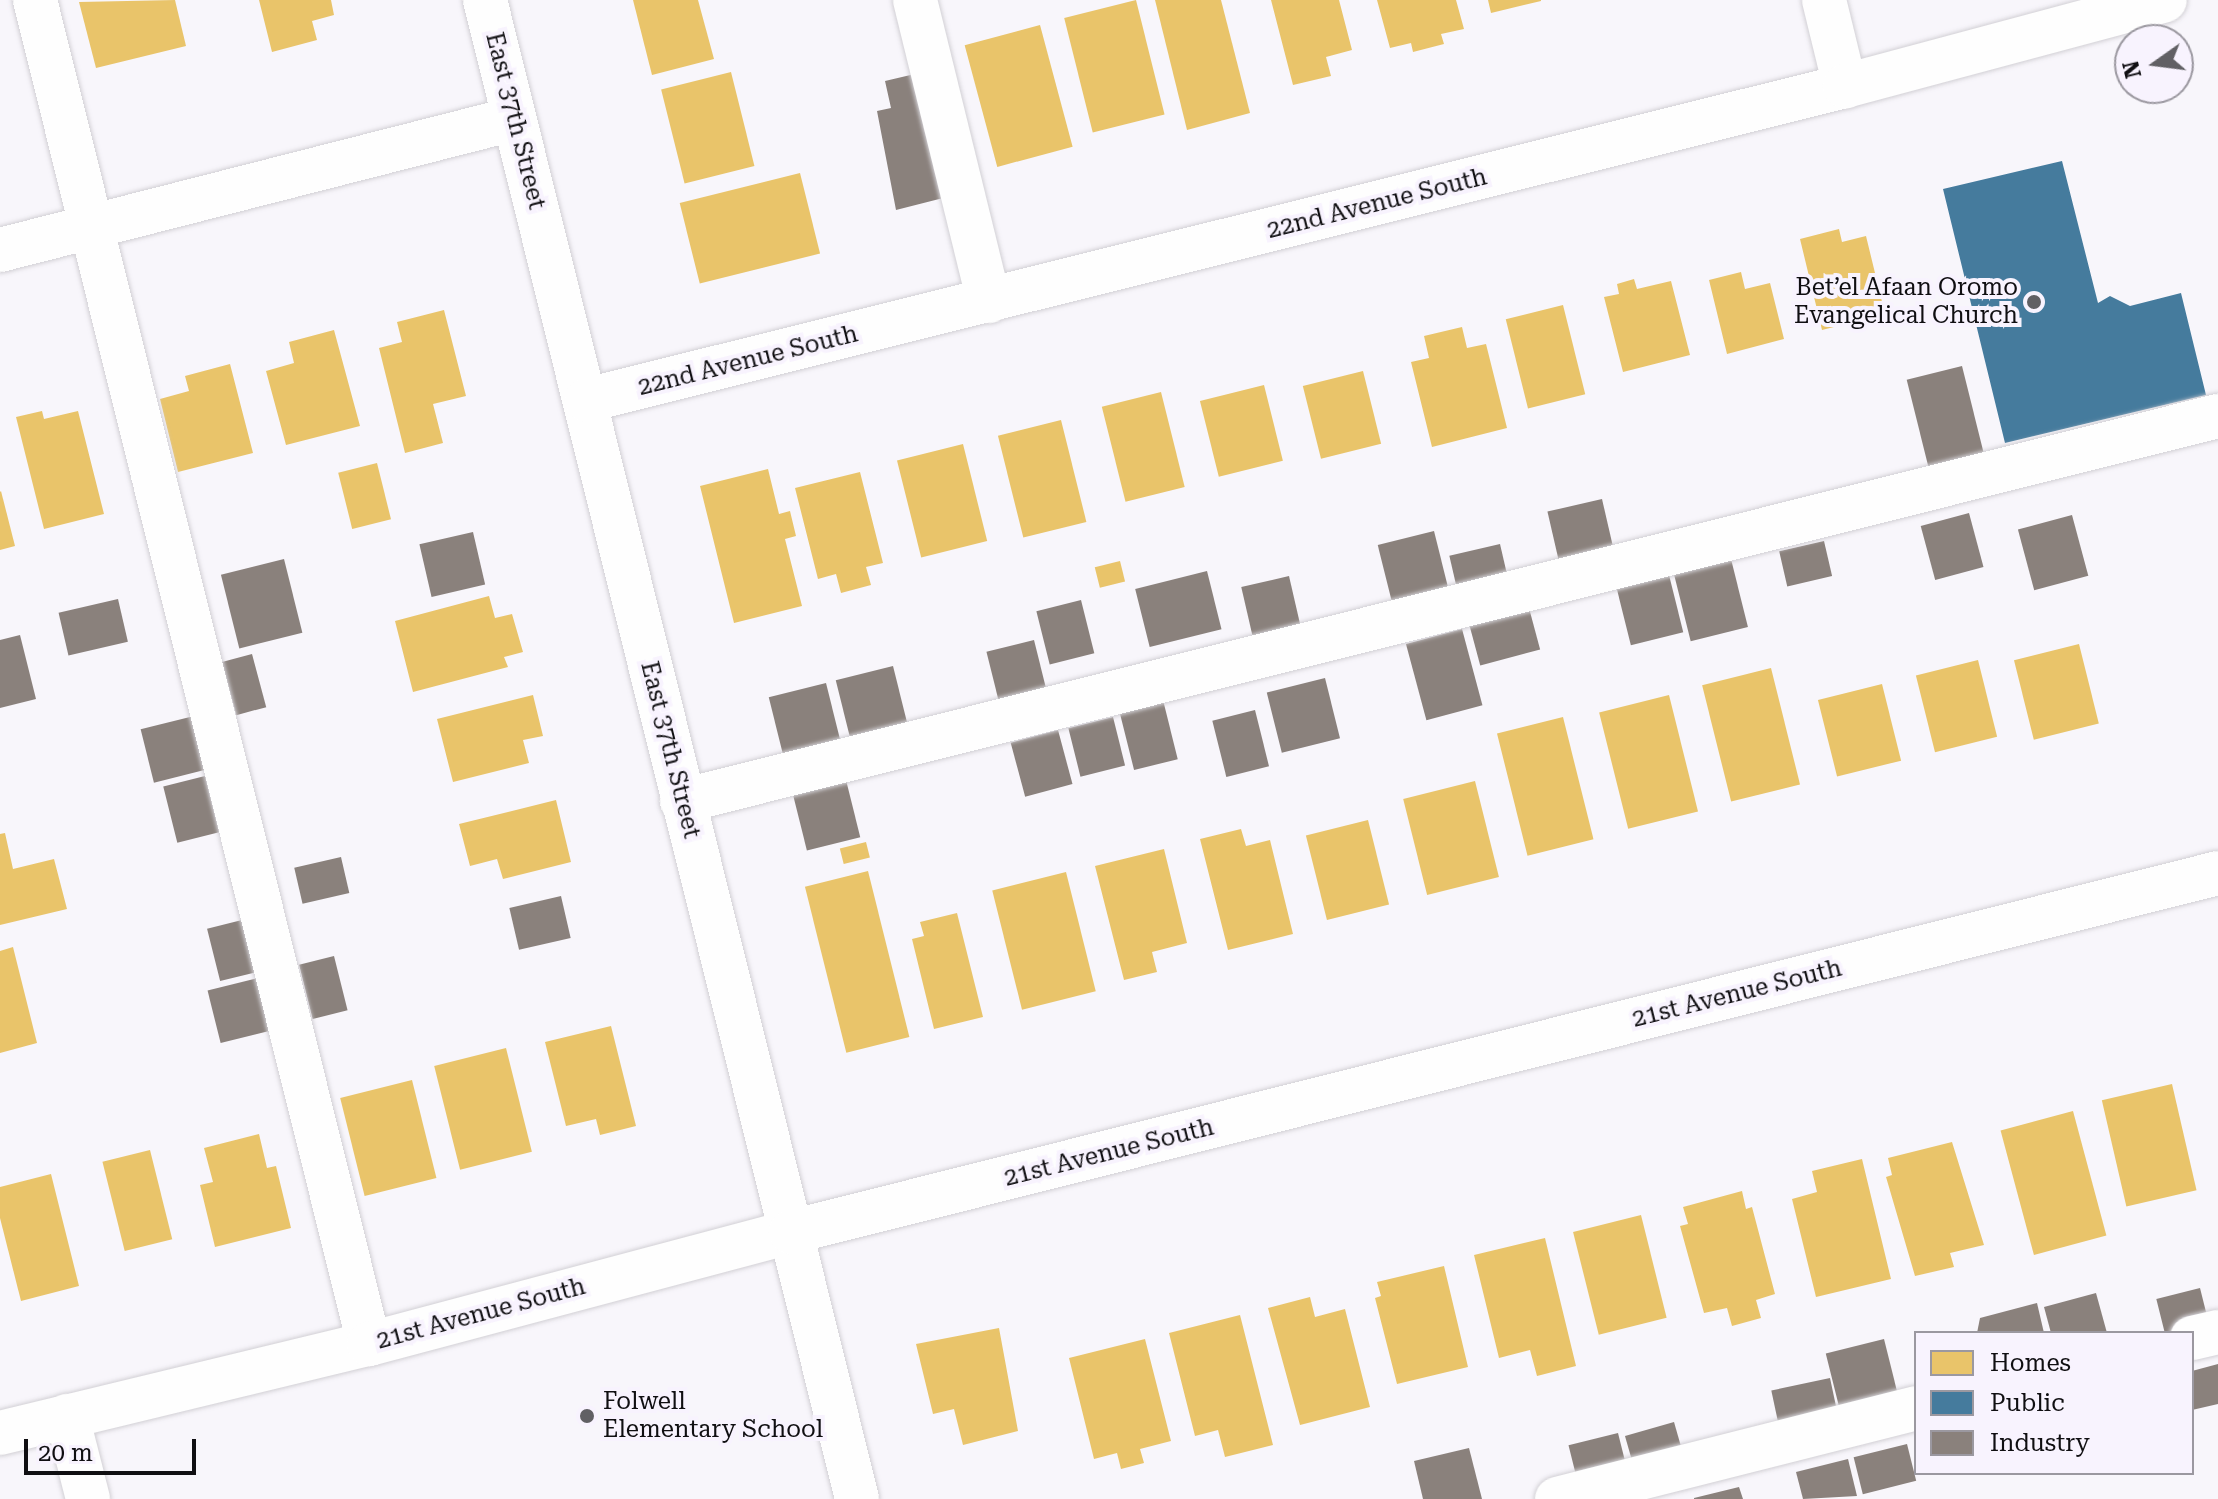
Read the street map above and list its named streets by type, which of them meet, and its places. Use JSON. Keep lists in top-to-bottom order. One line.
{"streets":{"street":["East 37th Street","22nd Avenue South","21st Avenue South"]},"crossings":[["East 37th Street","22nd Avenue South"],["East 37th Street","21st Avenue South"]],"places":["Bet’el Afaan Oromo Evangelical Church","Folwell Elementary School"],"legend":["Homes","Public","Industry"],"scale_bar":"20 m","north":"left"}
